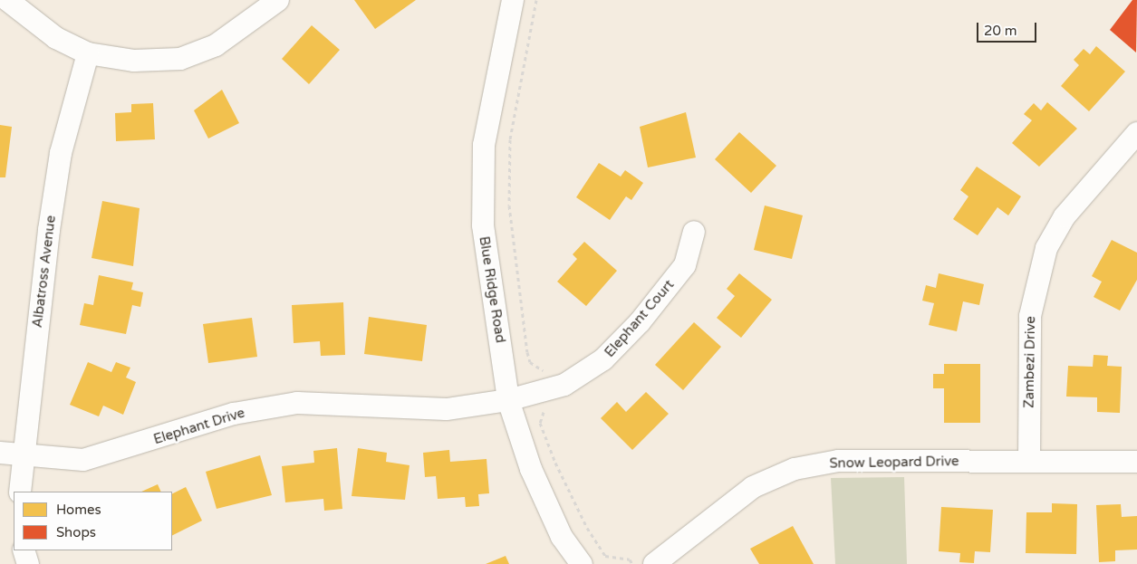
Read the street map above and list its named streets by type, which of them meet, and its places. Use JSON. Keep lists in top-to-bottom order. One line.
{"streets":{"street":["Albatross Avenue","Blue Ridge Road","Elephant Court","Zambezi Drive","Elephant Drive","Snow Leopard Drive"]},"crossings":[["Albatross Avenue","Elephant Drive"],["Blue Ridge Road","Elephant Court"],["Blue Ridge Road","Elephant Drive"],["Elephant Court","Elephant Drive"],["Zambezi Drive","Snow Leopard Drive"]],"legend":["Homes","Shops"],"scale_bar":"20 m"}
